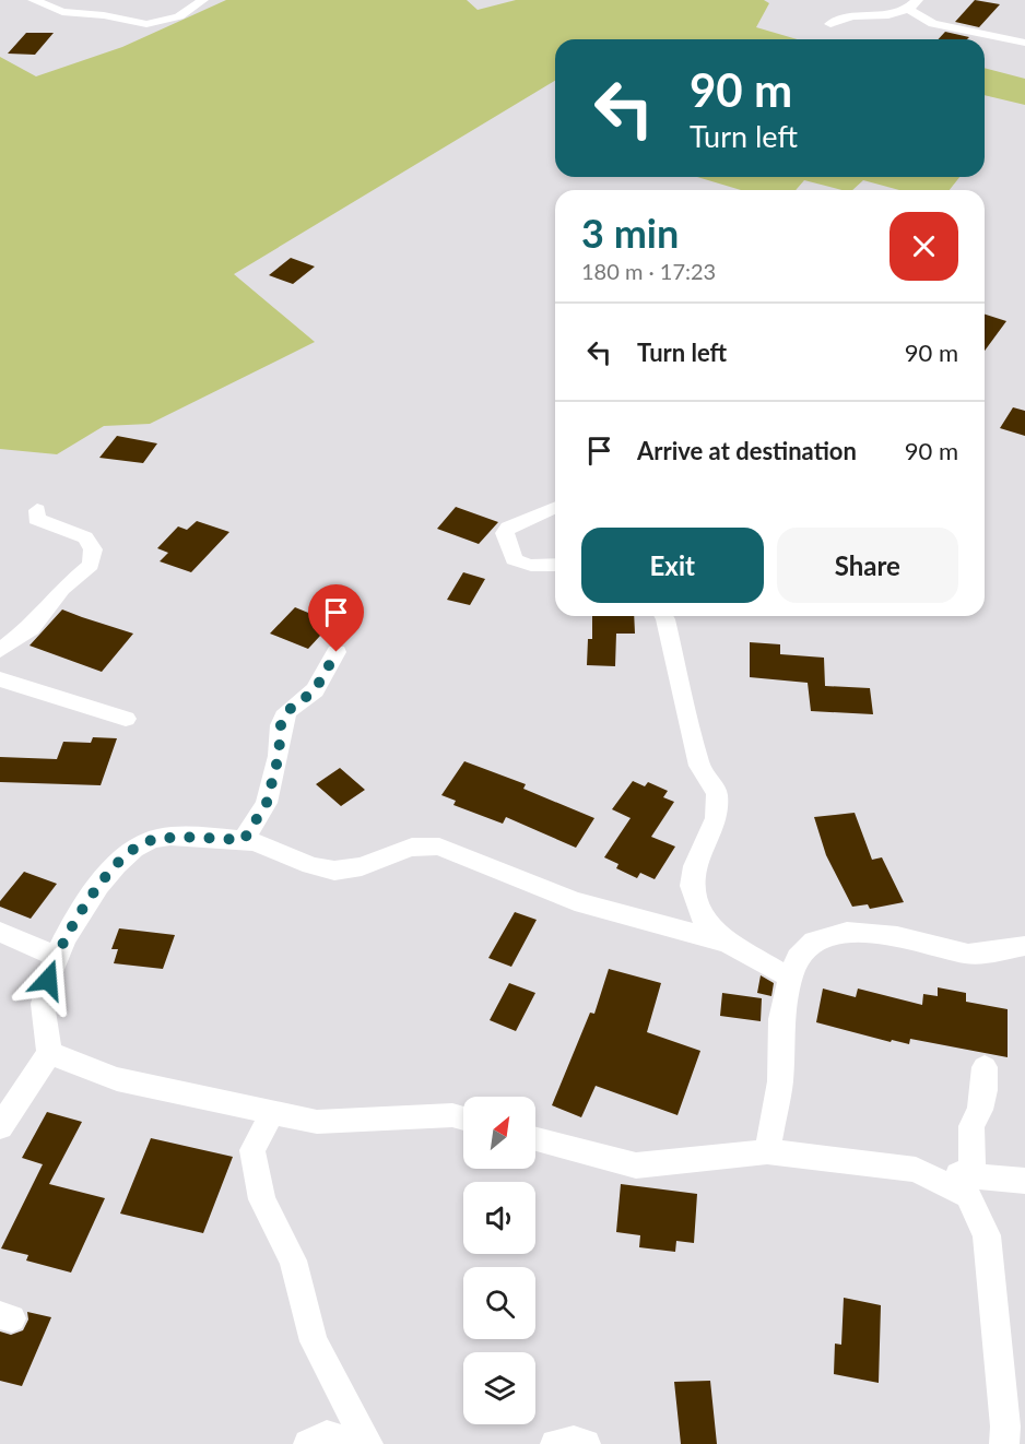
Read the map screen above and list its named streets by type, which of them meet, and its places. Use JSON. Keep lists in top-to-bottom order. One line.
{"north":"top right","page":{"turn":["90 m","Turn left"],"heading":["3 min","180 m · 17:23"],"list":[{"name":"Turn left","value":"90 m"},{"name":"Arrive at destination","value":"90 m"}],"buttons":["Exit","Share"]}}
